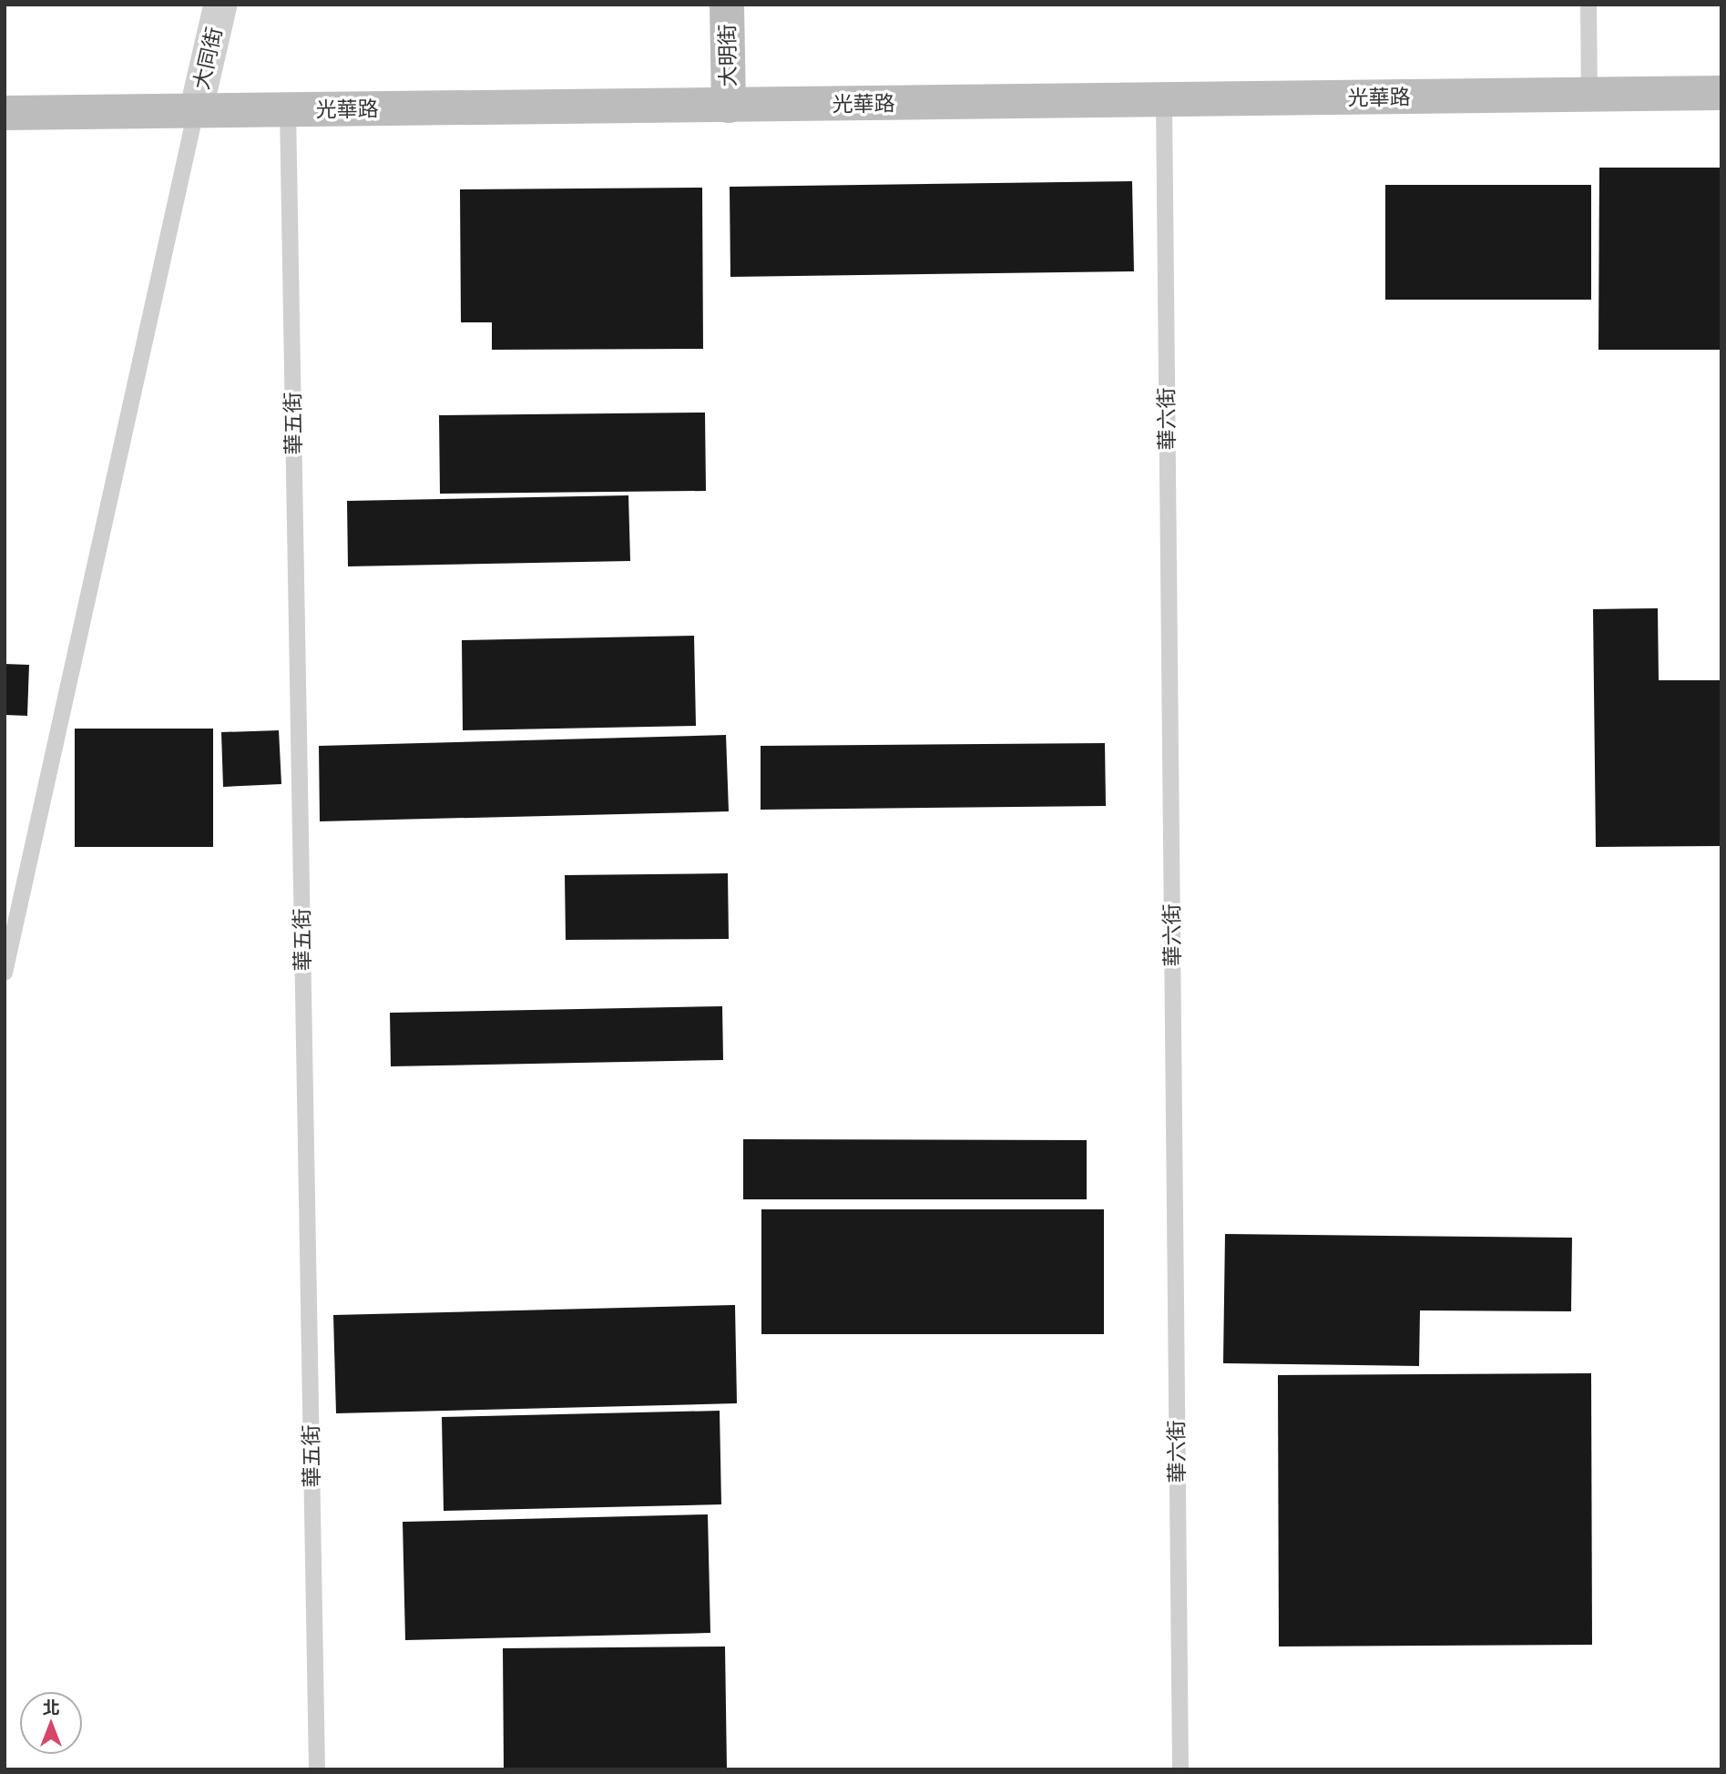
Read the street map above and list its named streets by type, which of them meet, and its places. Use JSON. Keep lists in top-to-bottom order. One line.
{"streets":{"street":["大明街","大同街","光華路"],"lane":["華六街","華五街"]},"crossings":[["大明街","光華路"],["大同街","光華路"],["光華路","華六街"],["光華路","華五街"]],"north":"top"}
